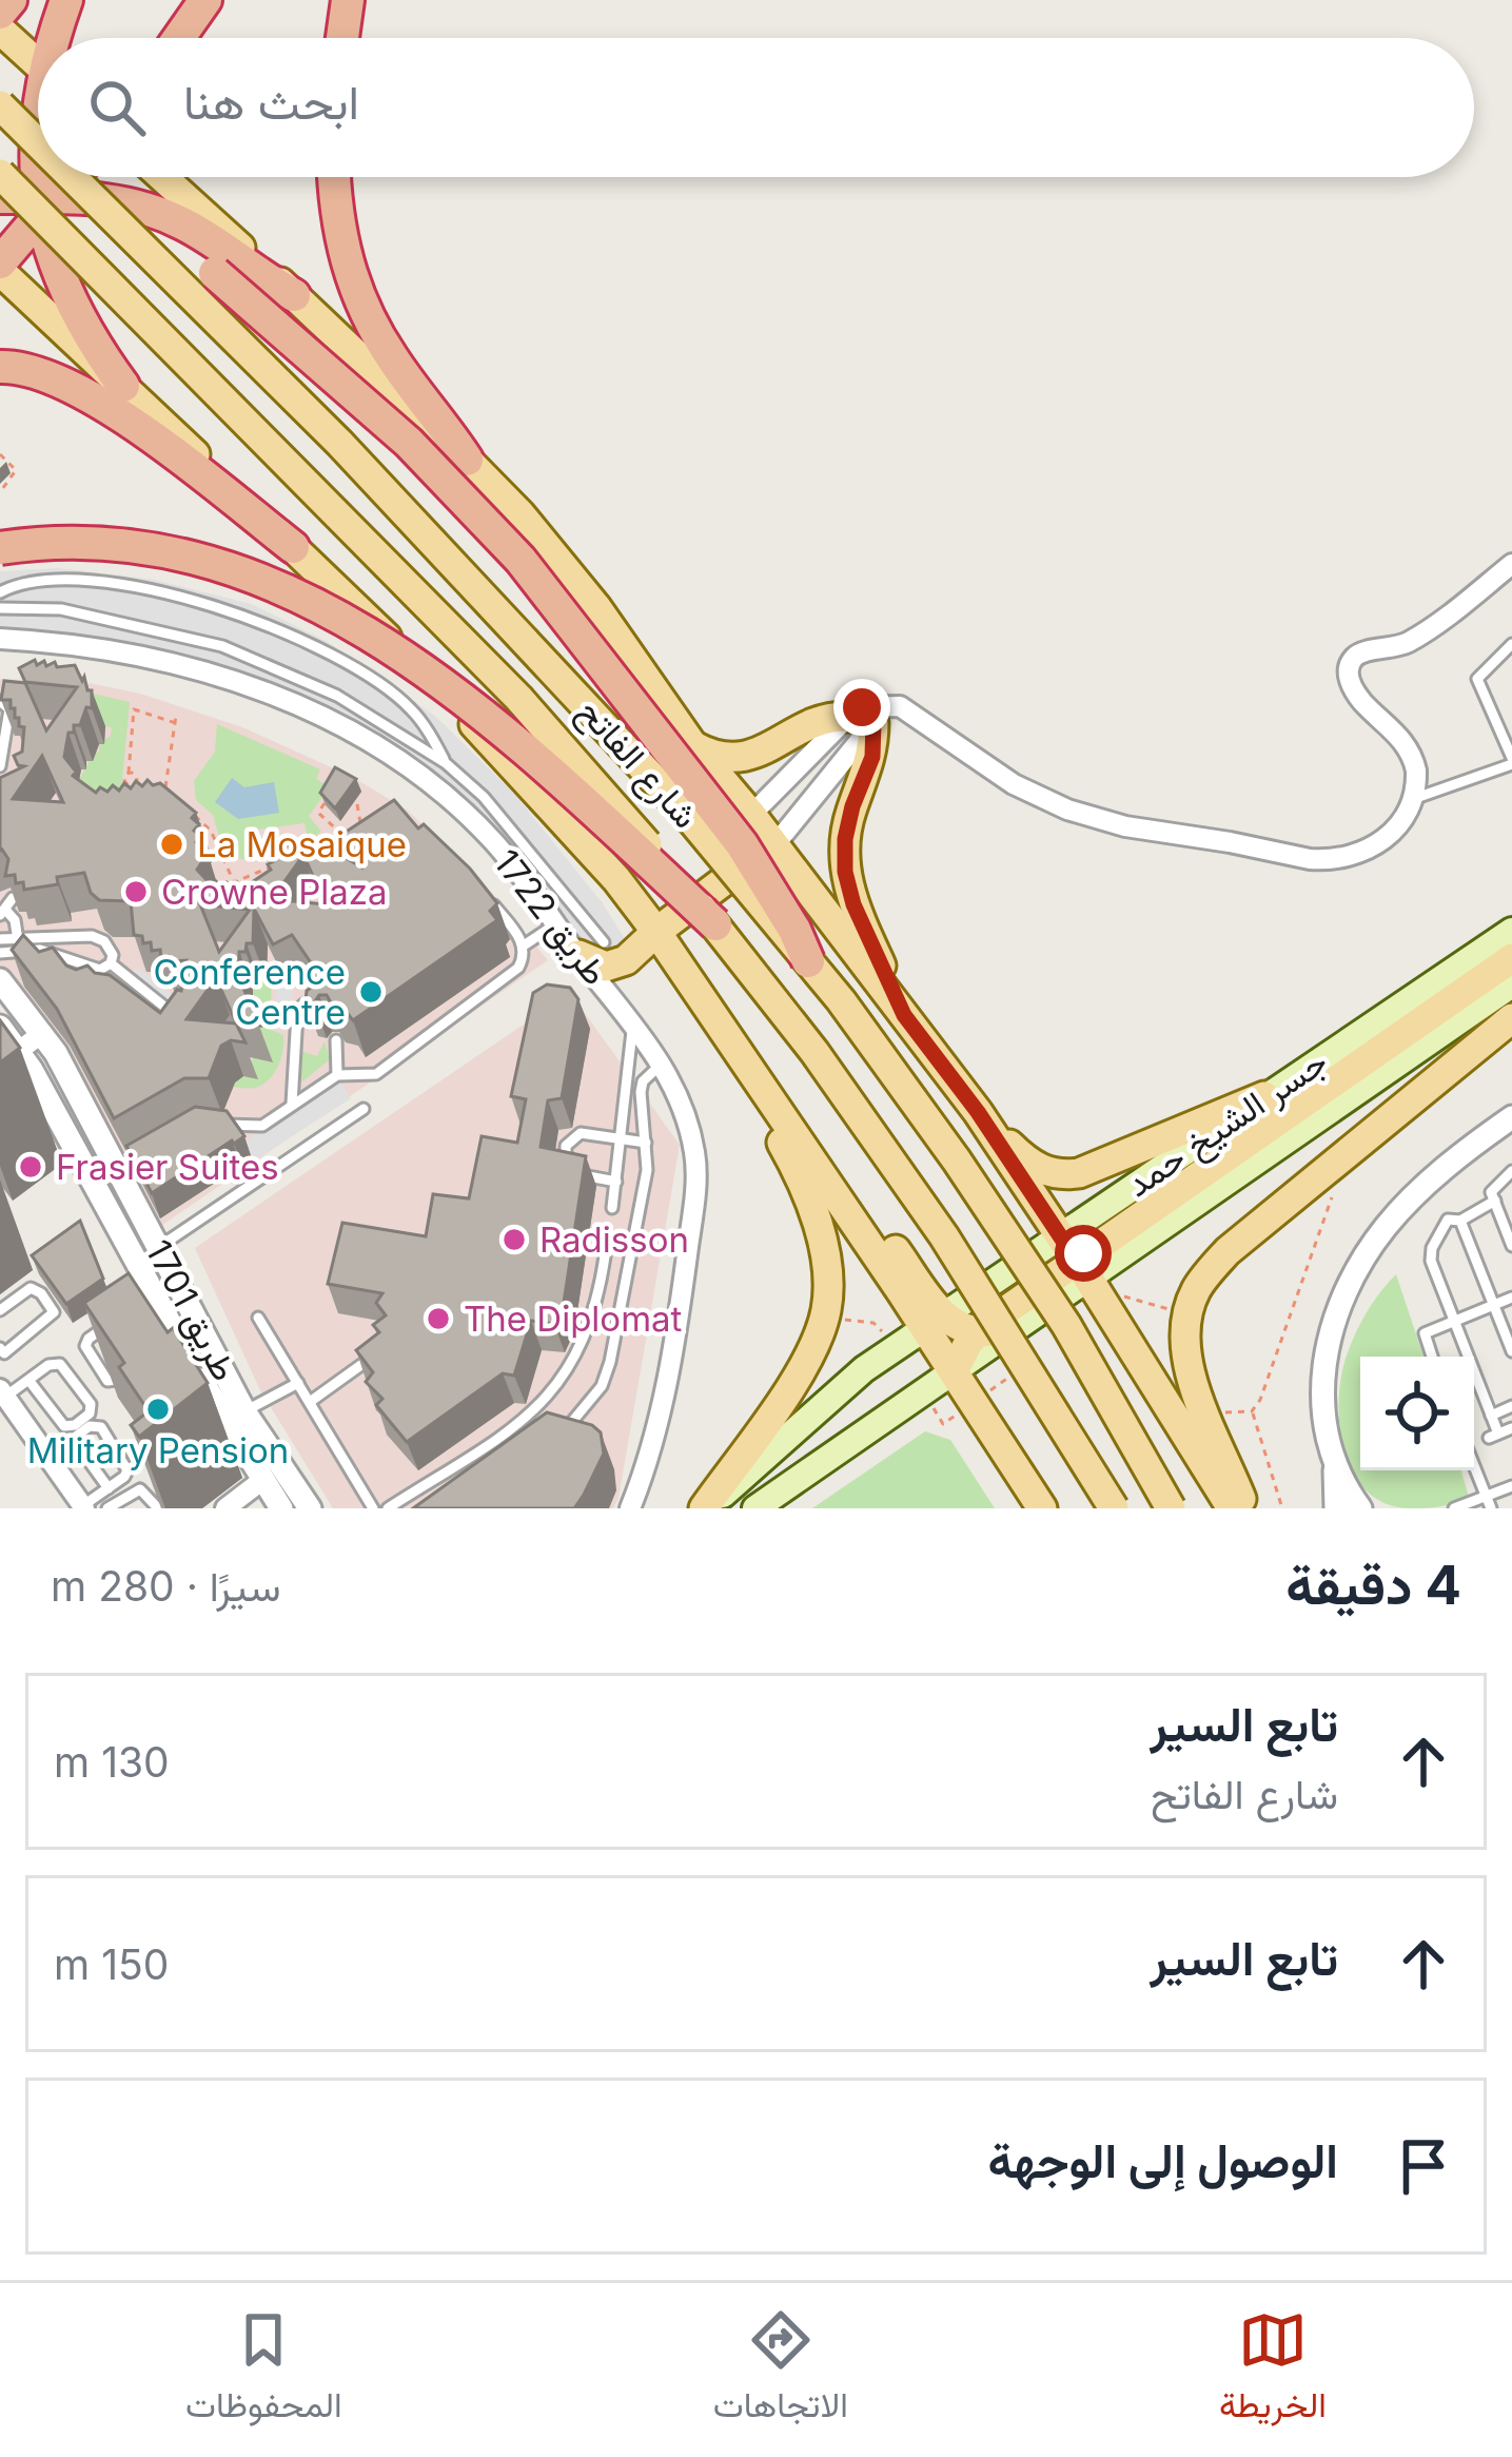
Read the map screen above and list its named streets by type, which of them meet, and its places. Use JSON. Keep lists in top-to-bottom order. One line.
{"streets":{"main road":["شارع الفاتح","جسر الشيخ حمد"],"street":["طريق 1722","طريق 1701"]},"crossings":[["شارع الفاتح","جسر الشيخ حمد"]],"places":["La Mosaique","Crowne Plaza","Conference Centre","Frasier Suites","Radisson","The Diplomat","Military Pension"],"page":{"search":"ابحث هنا","heading":["4 دقيقة","سيرًا · 280 m"],"list":[["تابع السير","شارع الفاتح","130 m"],["تابع السير","150 m"],"الوصول إلى الوجهة"],"nav":["الخريطة","الاتجاهات","المحفوظات"]}}
